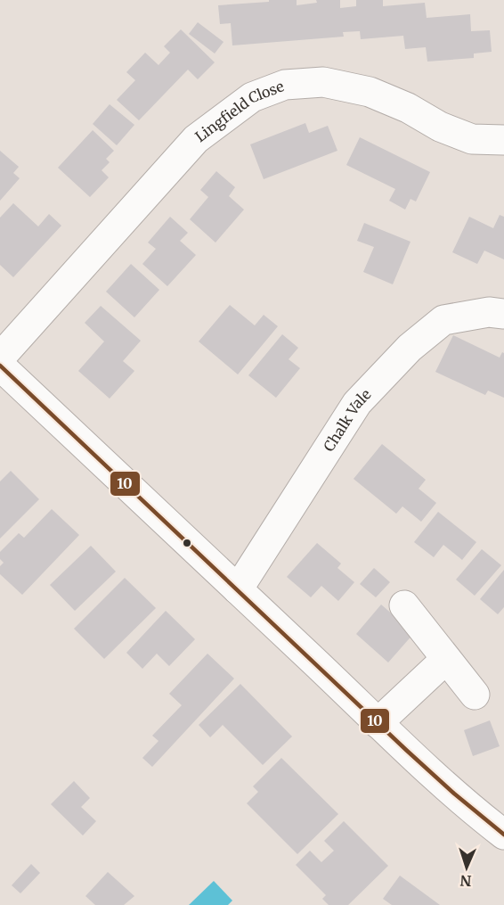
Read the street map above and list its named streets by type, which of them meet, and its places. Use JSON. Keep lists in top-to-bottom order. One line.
{"streets":{"street":["Lingfield Close","Chalk Vale"]},"lines":["transit line 10"],"north":"bottom"}
